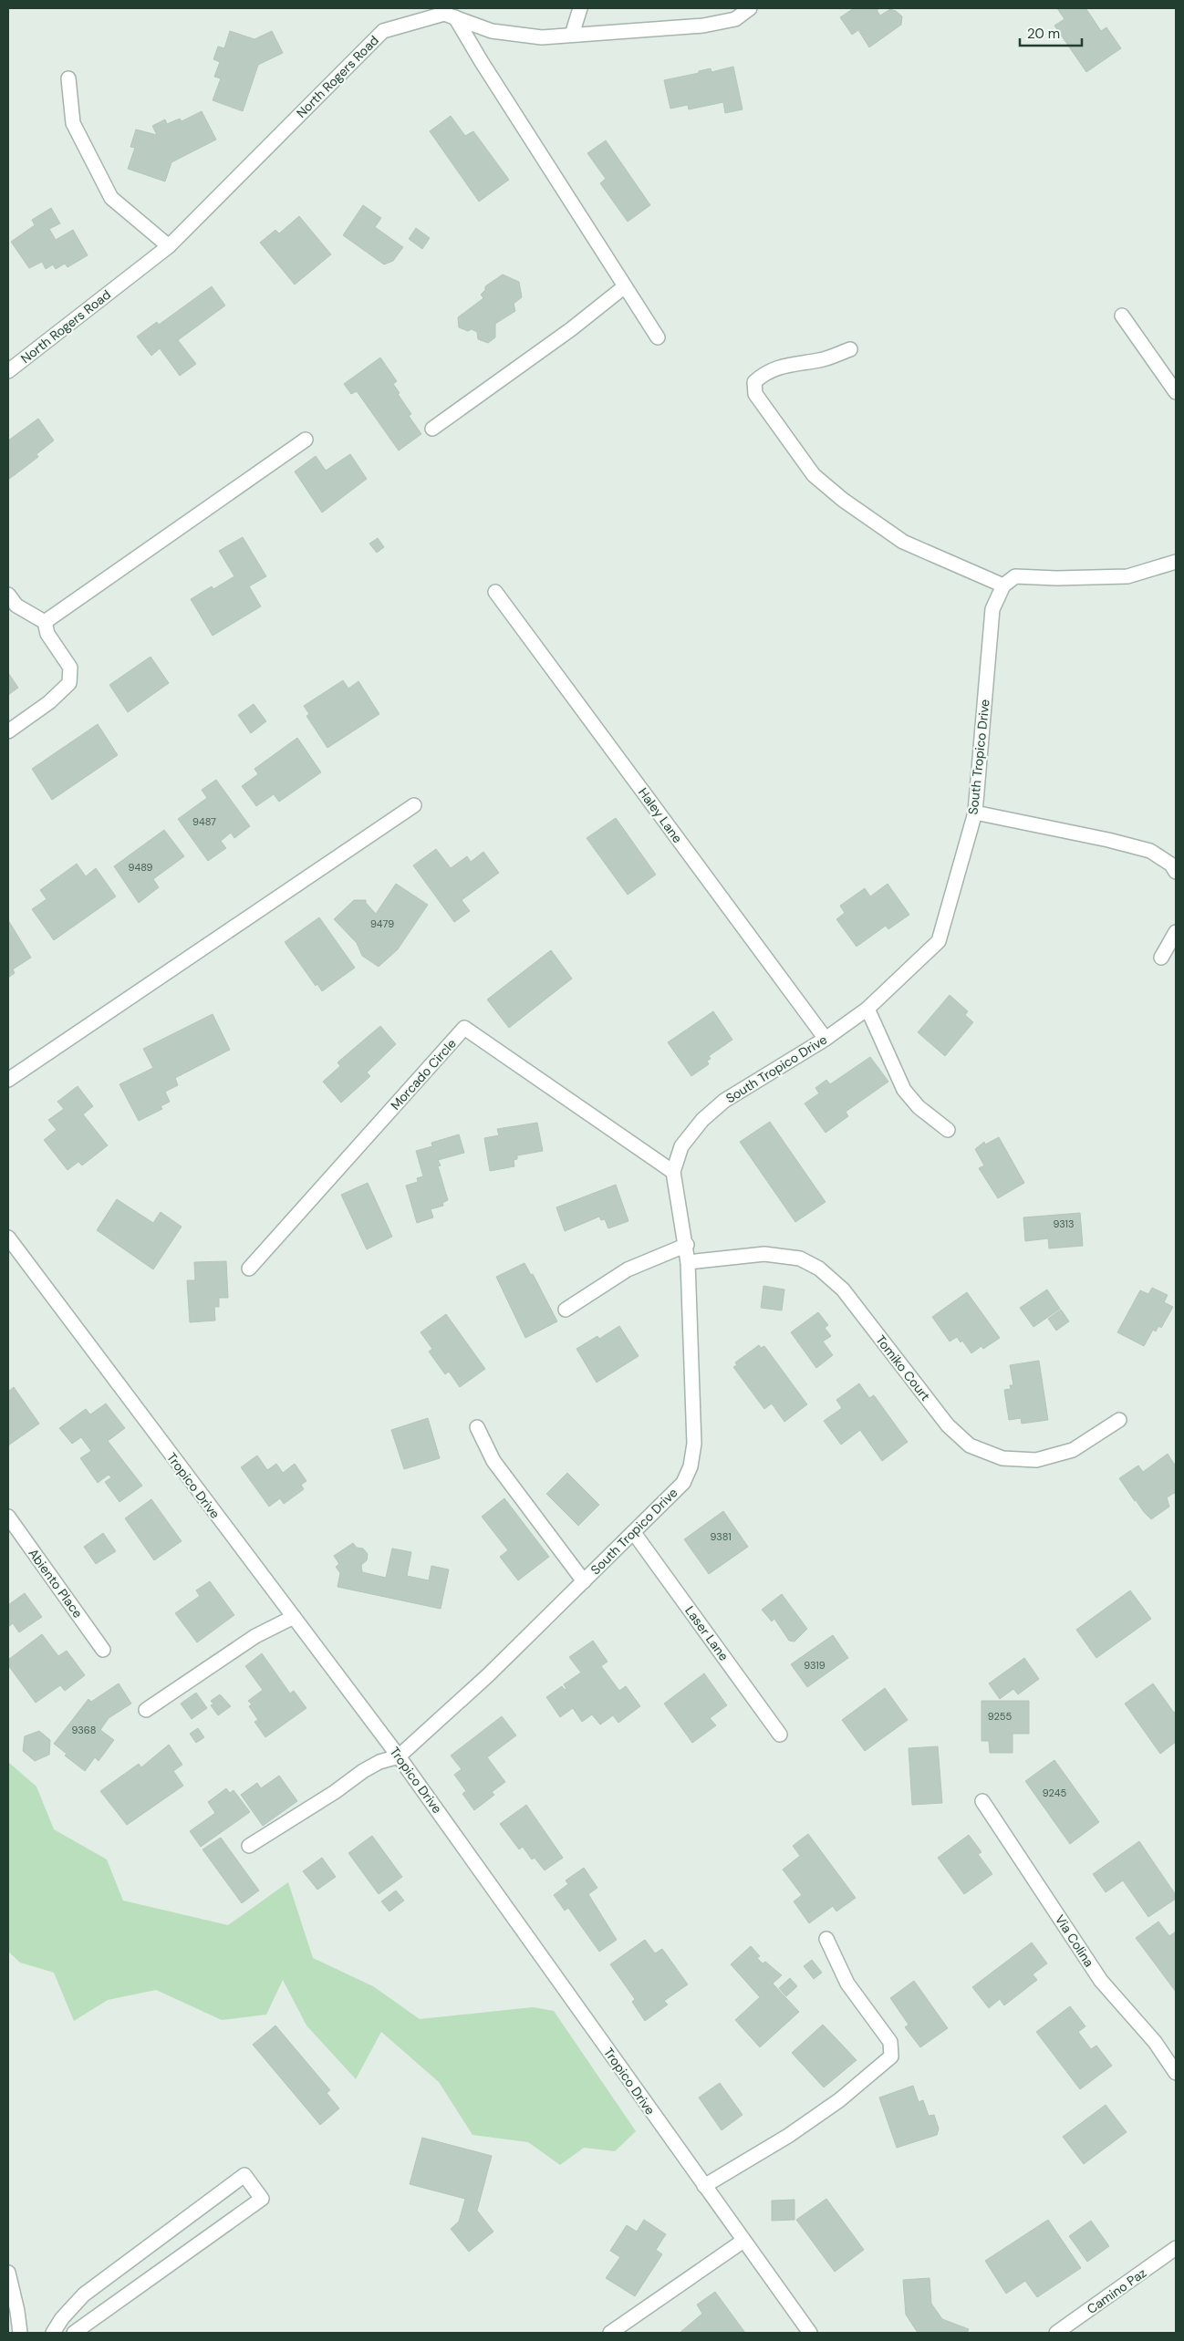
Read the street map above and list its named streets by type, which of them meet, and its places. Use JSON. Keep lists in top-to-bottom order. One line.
{"streets":{"street":["North Rogers Road","South Tropico Drive","Haley Lane","Morcado Circle","Tomiko Court","Tropico Drive","Abiento Place","Laser Lane","Via Colina","Camino Paz"]},"crossings":[["South Tropico Drive","Haley Lane"],["South Tropico Drive","Morcado Circle"],["South Tropico Drive","Tomiko Court"],["South Tropico Drive","Tropico Drive"],["South Tropico Drive","Laser Lane"]],"house_numbers":["9487","9489","9479","9313","9381","9319","9255","9368","9245"],"scale_bar":"20 m"}
